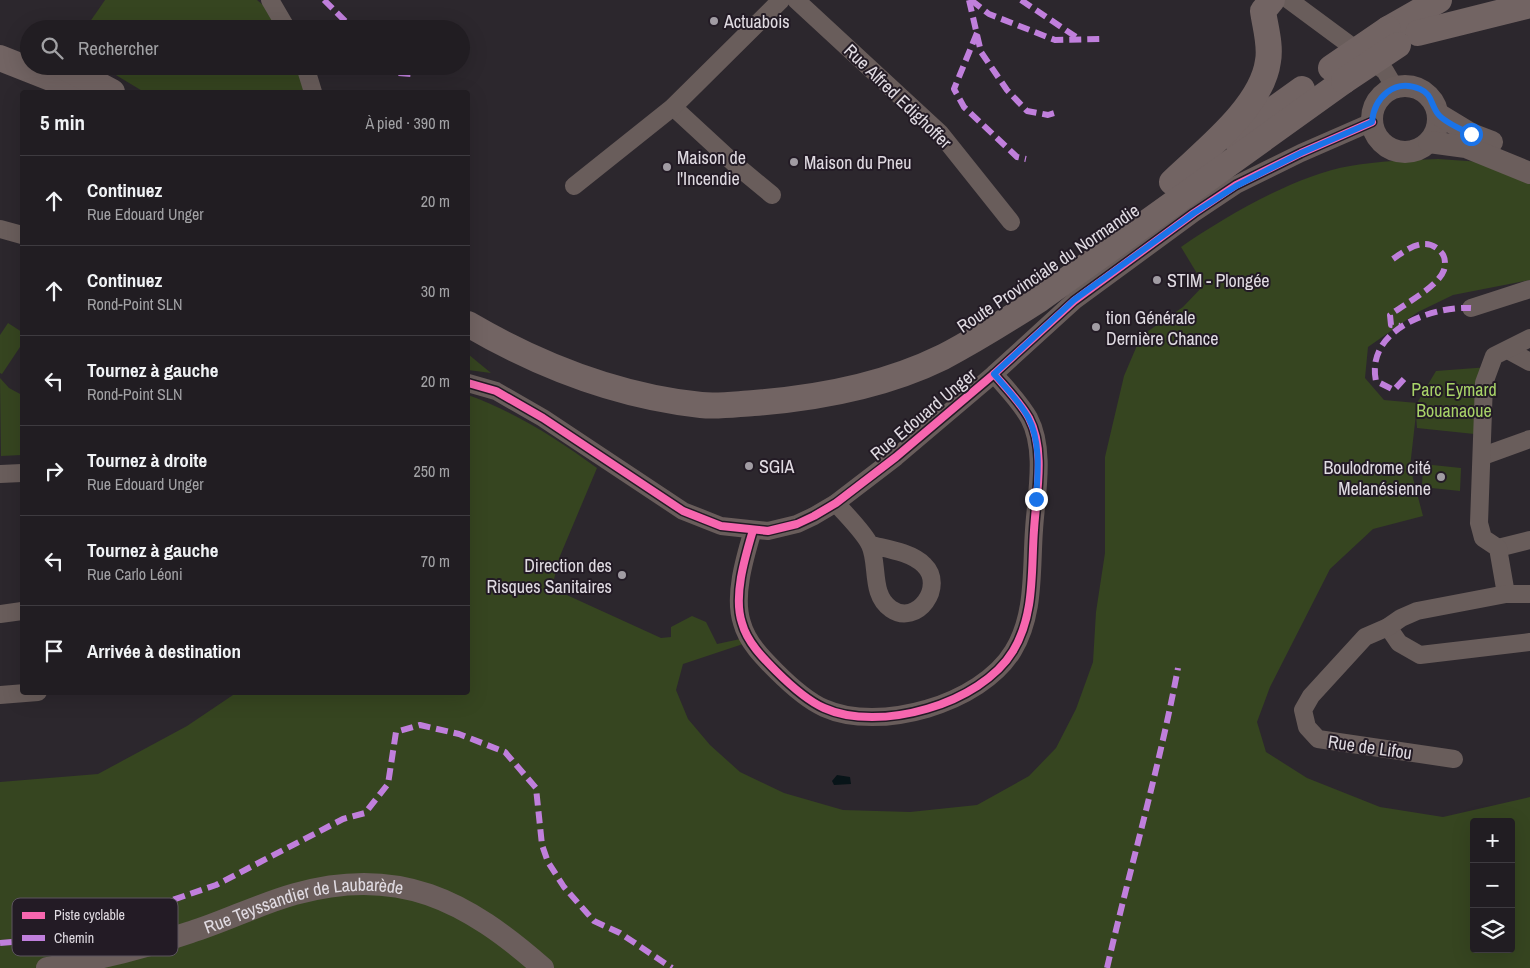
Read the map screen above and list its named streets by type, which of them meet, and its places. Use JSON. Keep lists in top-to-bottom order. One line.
{"streets":{"highway":["Route Provinciale du Normandie"],"main road":["Rue Teyssandier de Laubarède"],"street":["Rue Alfred Edighoffer","Rue Edouard Unger","Rue de Lifou"]},"parks":["Parc Eymard Bouanaoue"],"places":["Actuabois","Maison du Pneu","Maison de l'Incendie","STIM - Plongée","tion Générale Dernière Chance","SGIA","Boulodrome cité Melanésienne","Direction des Risques Sanitaires"],"legend":["Piste cyclable","Chemin"],"page":{"search":"Rechercher","heading":["5 min","À pied · 390 m"],"list":[["Continuez","Rue Edouard Unger","20 m"],["Continuez","Rond-Point SLN","30 m"],["Tournez à gauche","Rond-Point SLN","20 m"],["Tournez à droite","Rue Edouard Unger","250 m"],["Tournez à gauche","Rue Carlo Léoni","70 m"],"Arrivée à destination"],"map_buttons":["+","−"]}}
